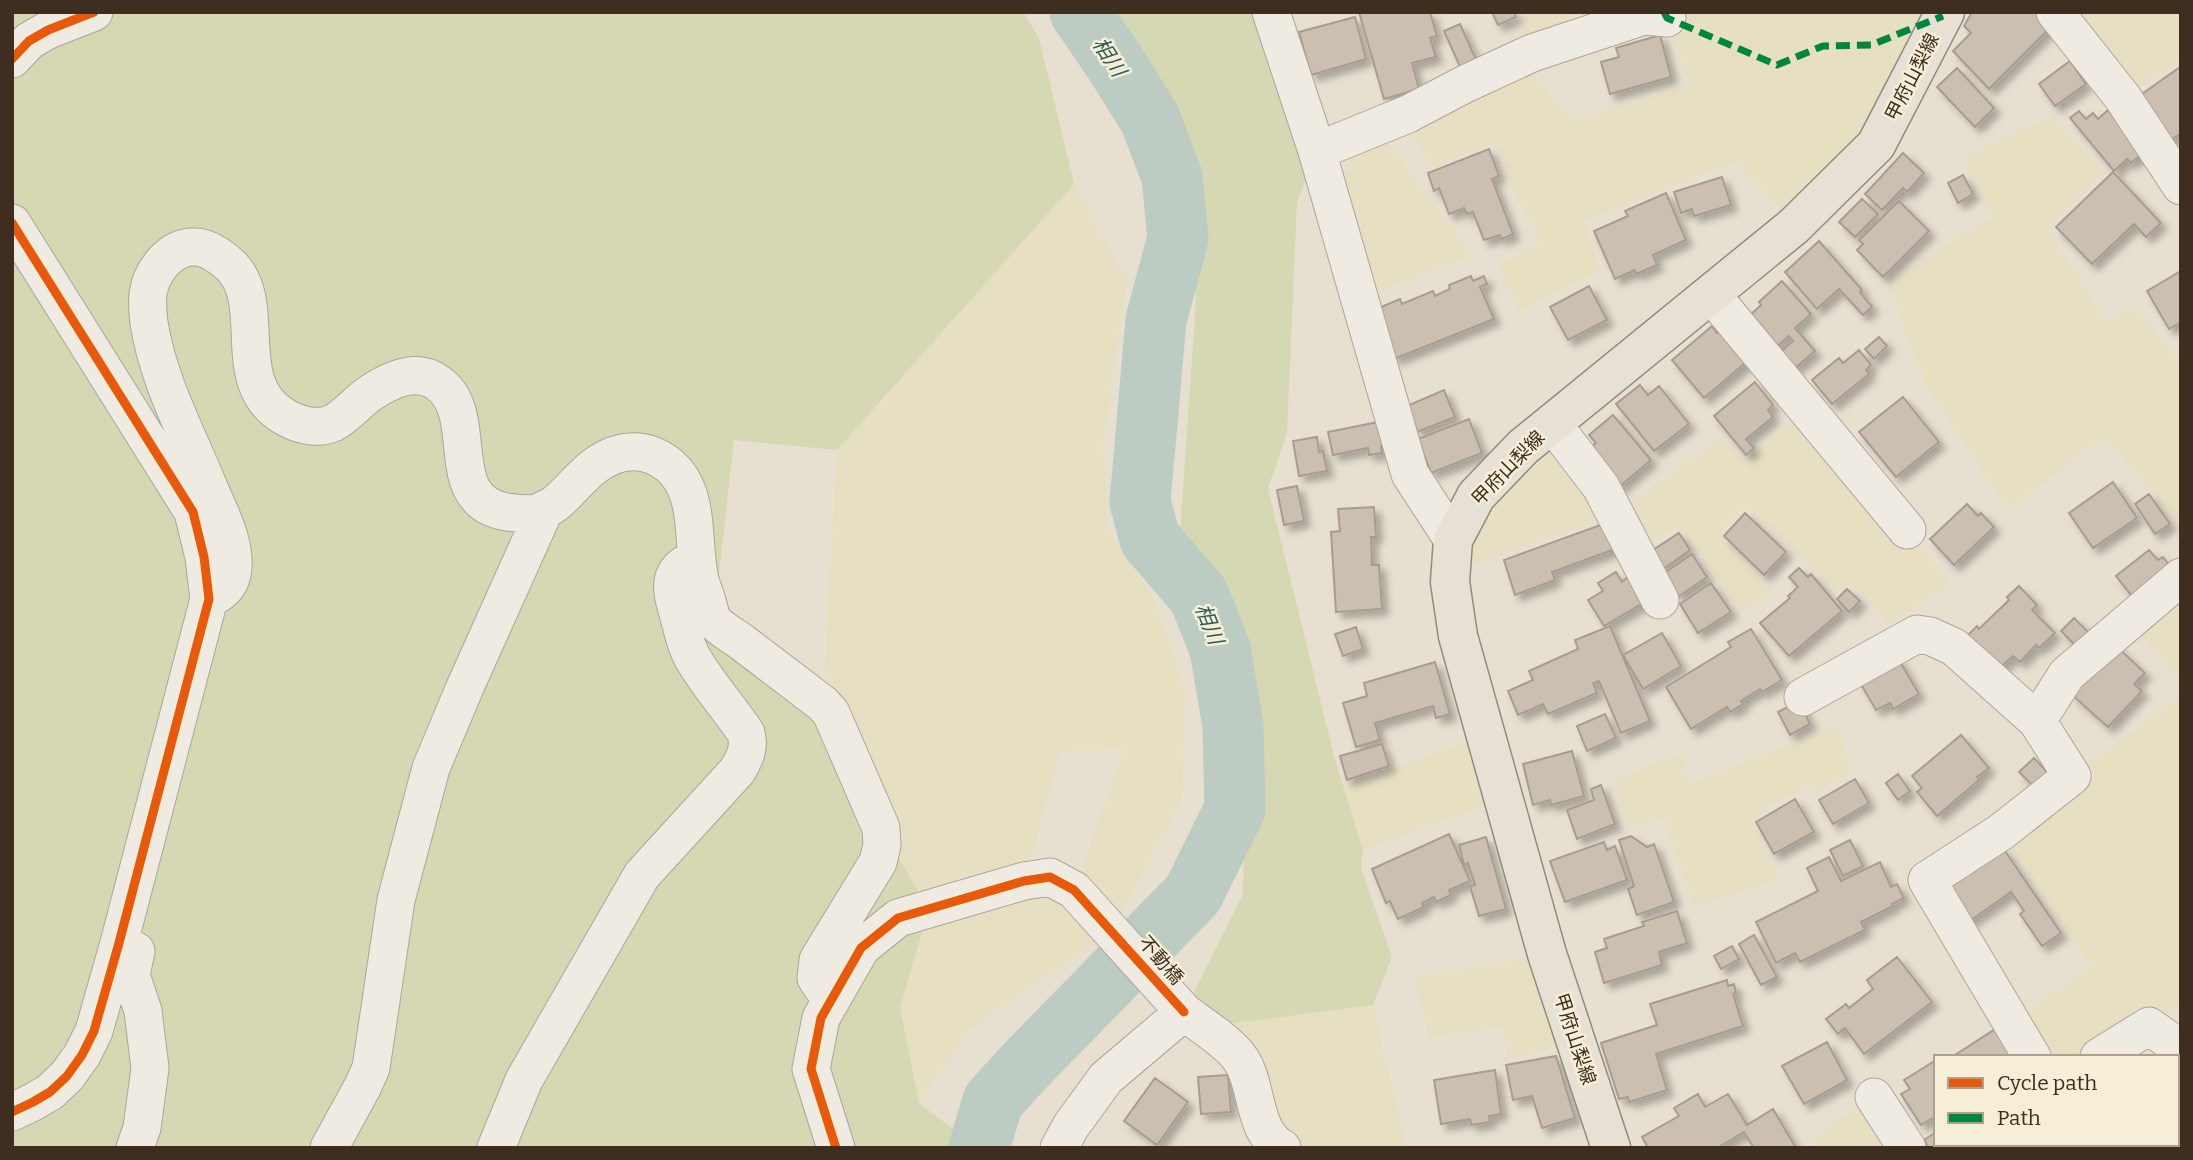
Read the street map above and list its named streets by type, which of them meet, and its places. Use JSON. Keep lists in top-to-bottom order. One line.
{"streets":{"main road":["甲府山梨線"],"street":["不動橋"]},"water":["相川"],"legend":["Cycle path","Path"]}
